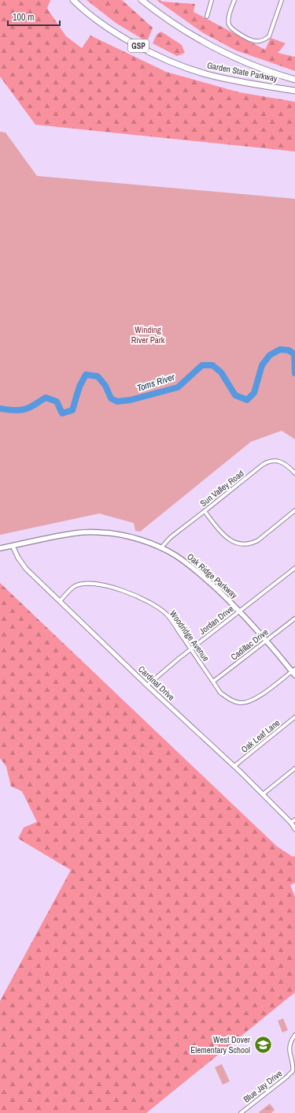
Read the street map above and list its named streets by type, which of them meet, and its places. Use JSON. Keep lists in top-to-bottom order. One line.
{"streets":{"highway":["GSP","Garden State Parkway"],"main road":["Oak Ridge Parkway"],"street":["Sun Valley Road","Jordan Drive","Woodridge Avenue","Cadillac Drive","Cardinal Drive","Oak Leaf Lane","Blue Jay Drive"]},"crossings":[["Sun Valley Road","Oak Ridge Parkway"],["Oak Ridge Parkway","Jordan Drive"],["Oak Ridge Parkway","Woodridge Avenue"],["Oak Ridge Parkway","Cadillac Drive"],["Oak Ridge Parkway","Cardinal Drive"],["Jordan Drive","Woodridge Avenue"],["Jordan Drive","Cardinal Drive"],["Woodridge Avenue","Cadillac Drive"],["Woodridge Avenue","Cardinal Drive"],["Cardinal Drive","Oak Leaf Lane"]],"water":["Toms River"],"parks":["Winding River Park"],"places":{"school or university":["West Dover Elementary School"]},"scale_bar":"100 m"}
